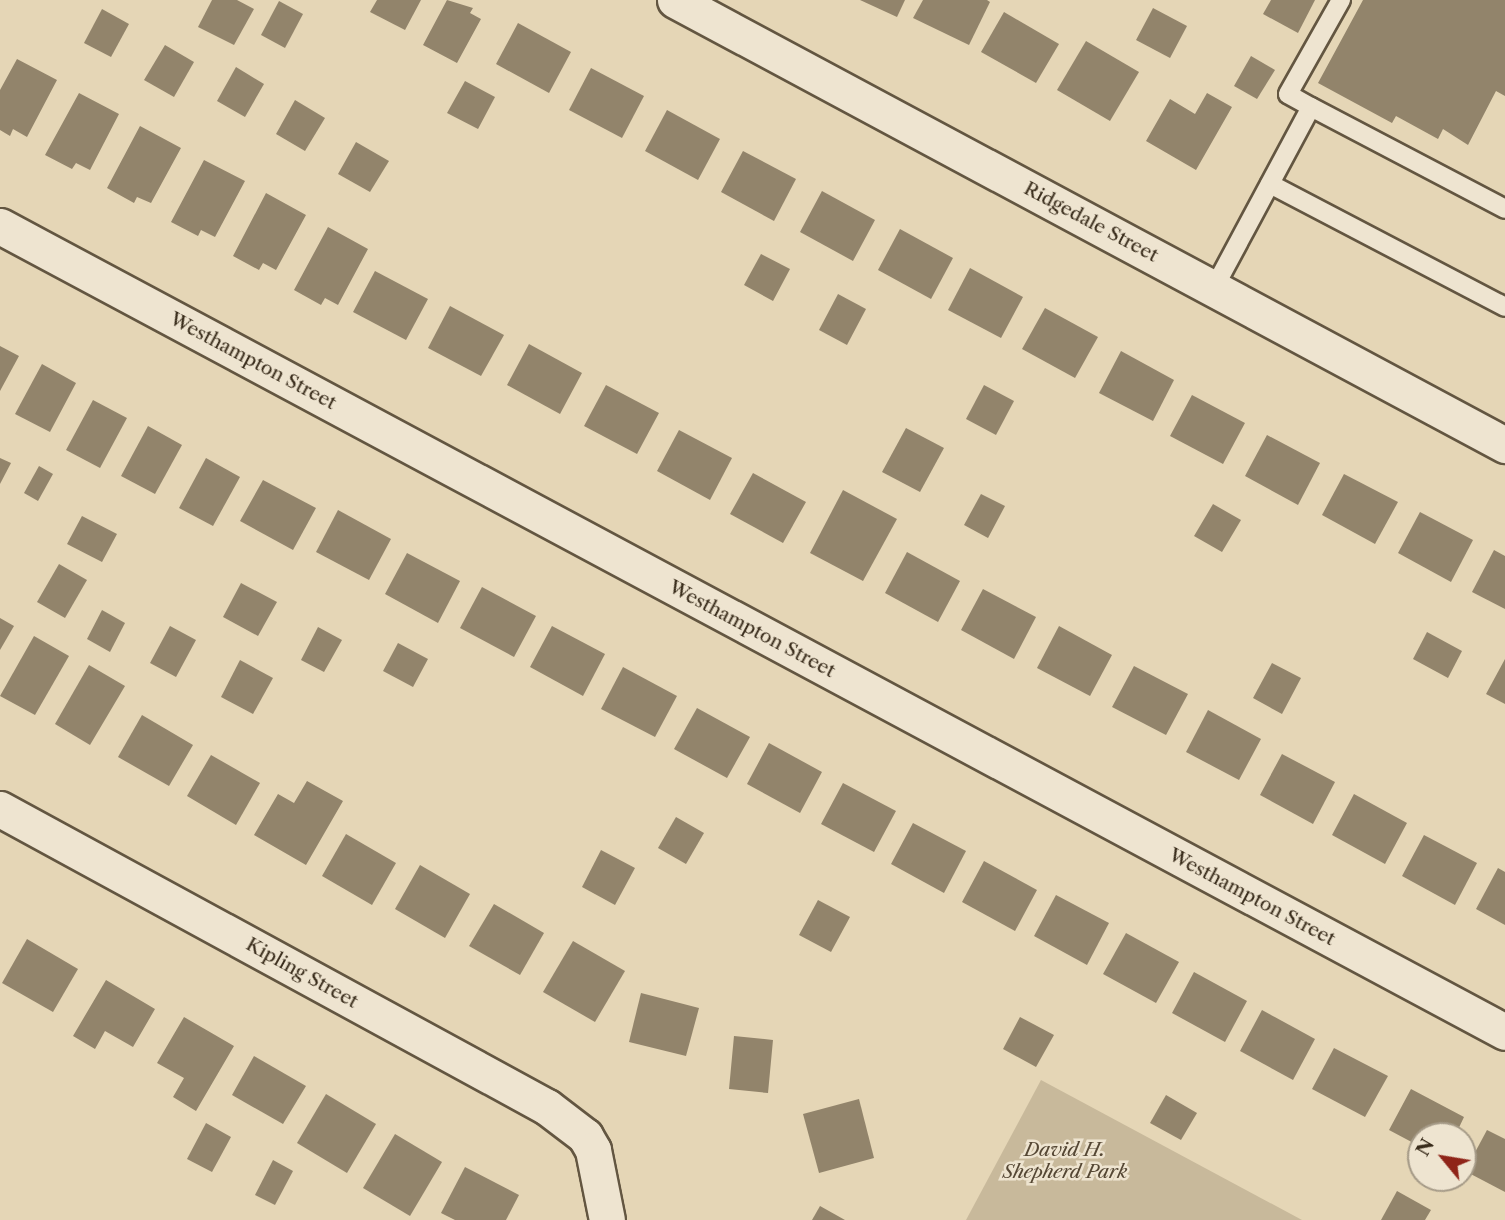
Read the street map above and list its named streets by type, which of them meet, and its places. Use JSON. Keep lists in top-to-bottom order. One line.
{"streets":{"street":["Ridgedale Street","Westhampton Street","Kipling Street"]},"parks":["David H. Shepherd Park"],"north":"top left"}
